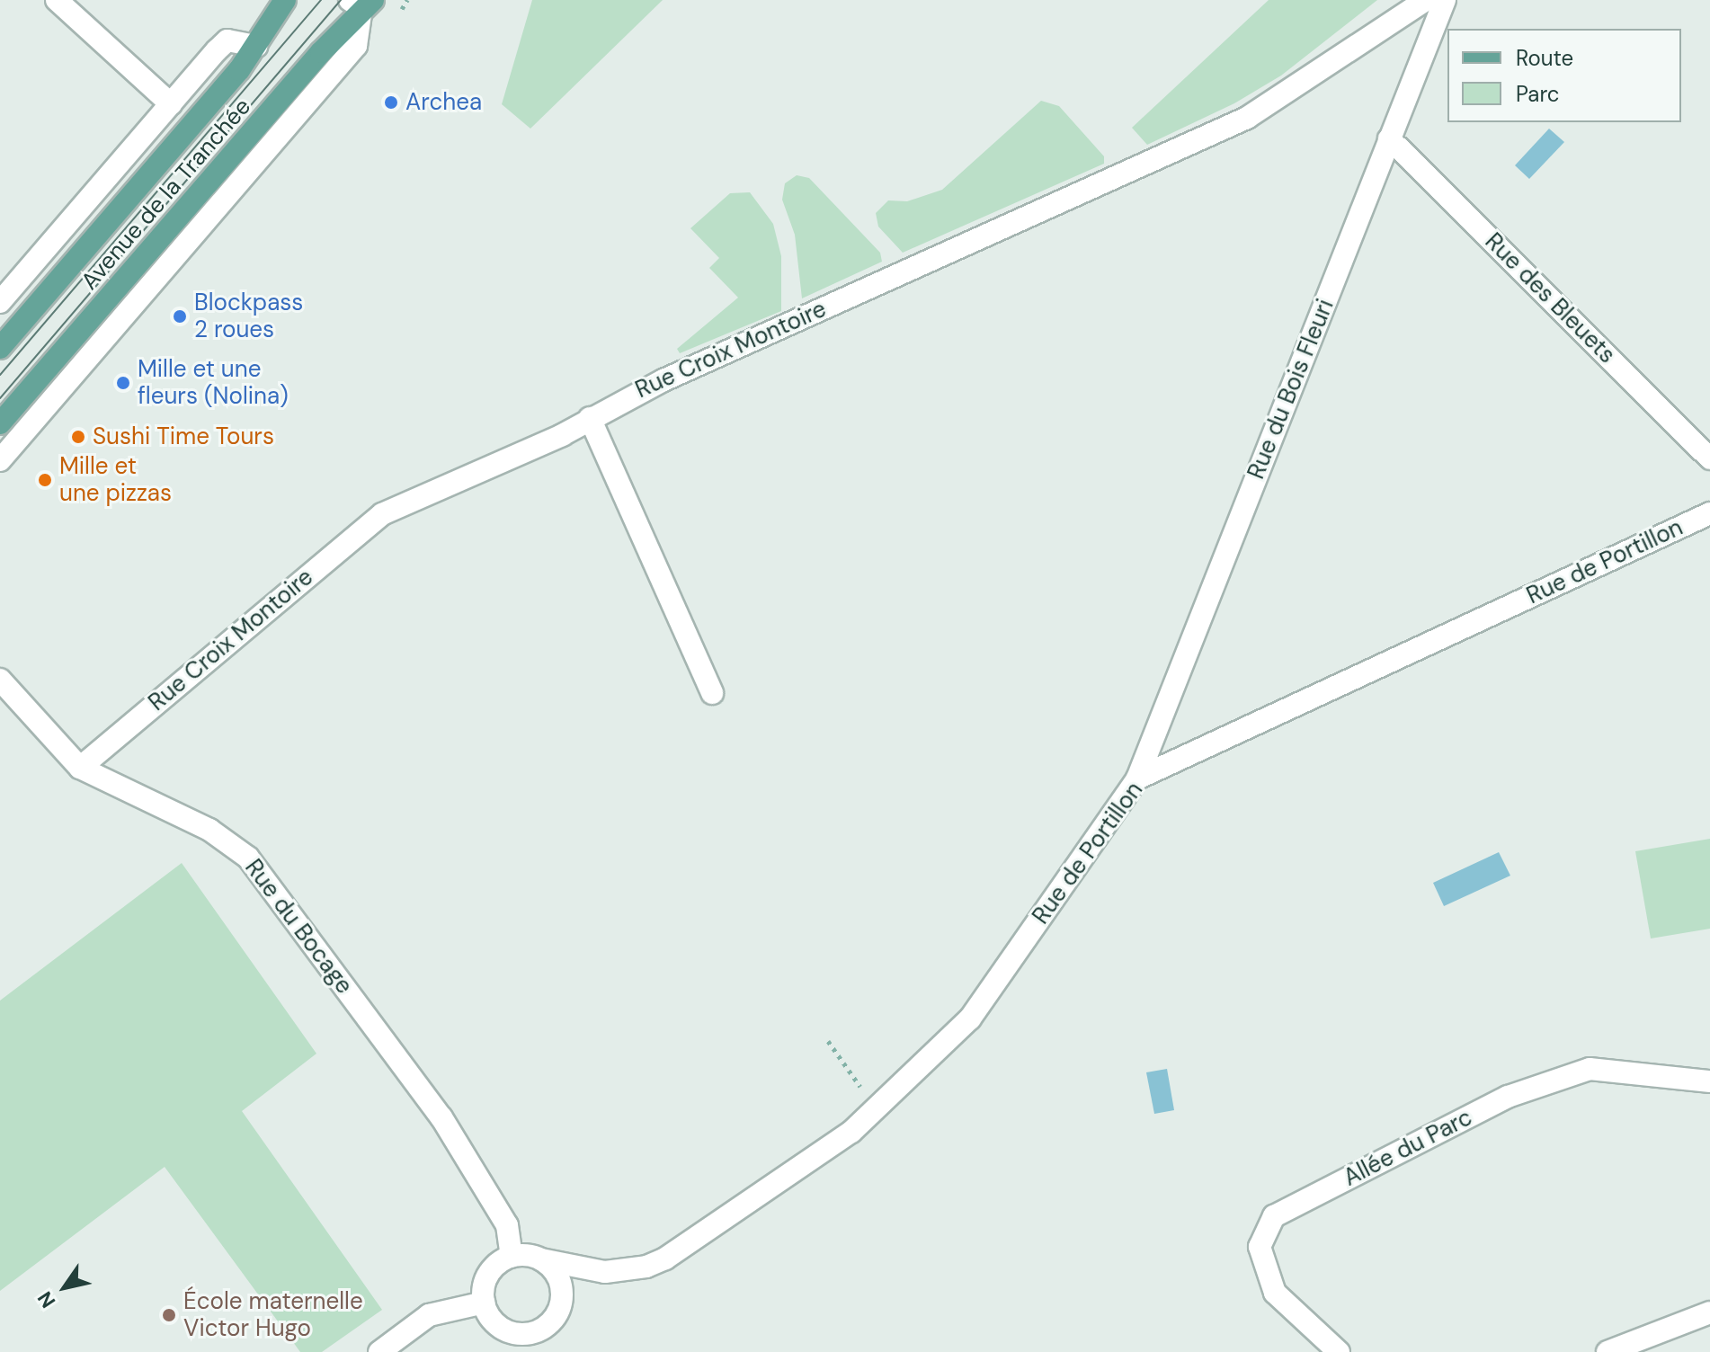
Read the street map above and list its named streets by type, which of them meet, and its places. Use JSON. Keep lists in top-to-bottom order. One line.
{"streets":{"main road":["Avenue de la Tranchée"],"street":["Rue des Bleuets","Rue Croix Montoire","Rue du Bois Fleuri","Rue de Portillon","Rue du Bocage","Allée du Parc"]},"crossings":[["Rue des Bleuets","Rue du Bois Fleuri"],["Rue Croix Montoire","Rue du Bocage"],["Rue du Bois Fleuri","Rue de Portillon"],["Rue de Portillon","Rue du Bocage"]],"places":["Archea","Blockpass 2 roues","Mille et une fleurs (Nolina)","Sushi Time Tours","Mille et une pizzas","École maternelle Victor Hugo"],"legend":["Route","Parc"],"north":"bottom left"}
